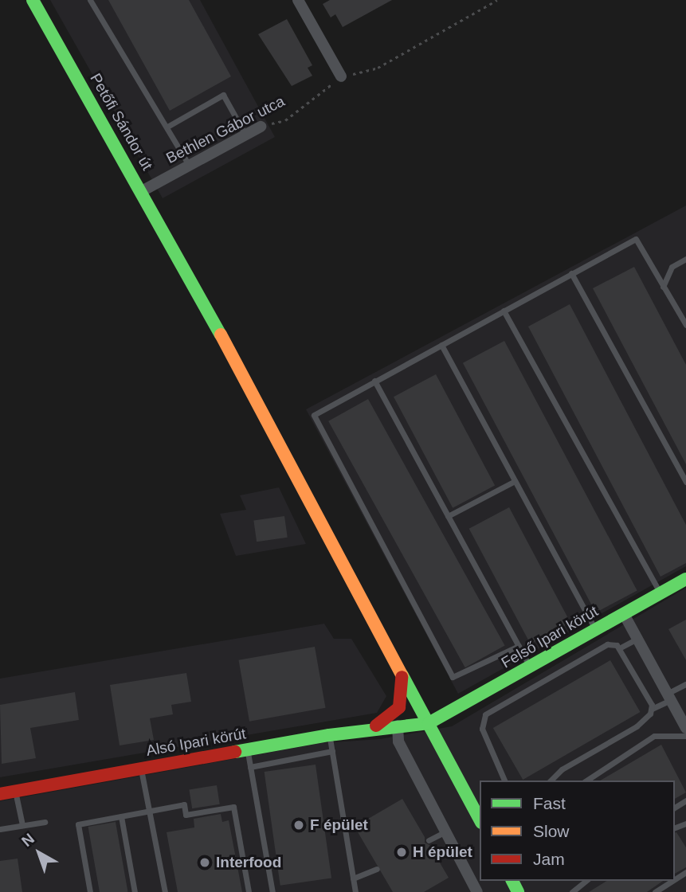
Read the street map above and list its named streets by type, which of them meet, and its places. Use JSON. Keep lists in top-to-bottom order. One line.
{"streets":{"main road":["Petőfi Sándor út","Felső Ipari körút","Alsó Ipari körút"],"street":["Bethlen Gábor utca"]},"crossings":[["Petőfi Sándor út","Bethlen Gábor utca"],["Petőfi Sándor út","Felső Ipari körút"],["Petőfi Sándor út","Alsó Ipari körút"],["Felső Ipari körút","Alsó Ipari körút"]],"places":["F épület","H épület","Interfood"],"legend":["Fast","Slow","Jam"],"north":"top left"}
